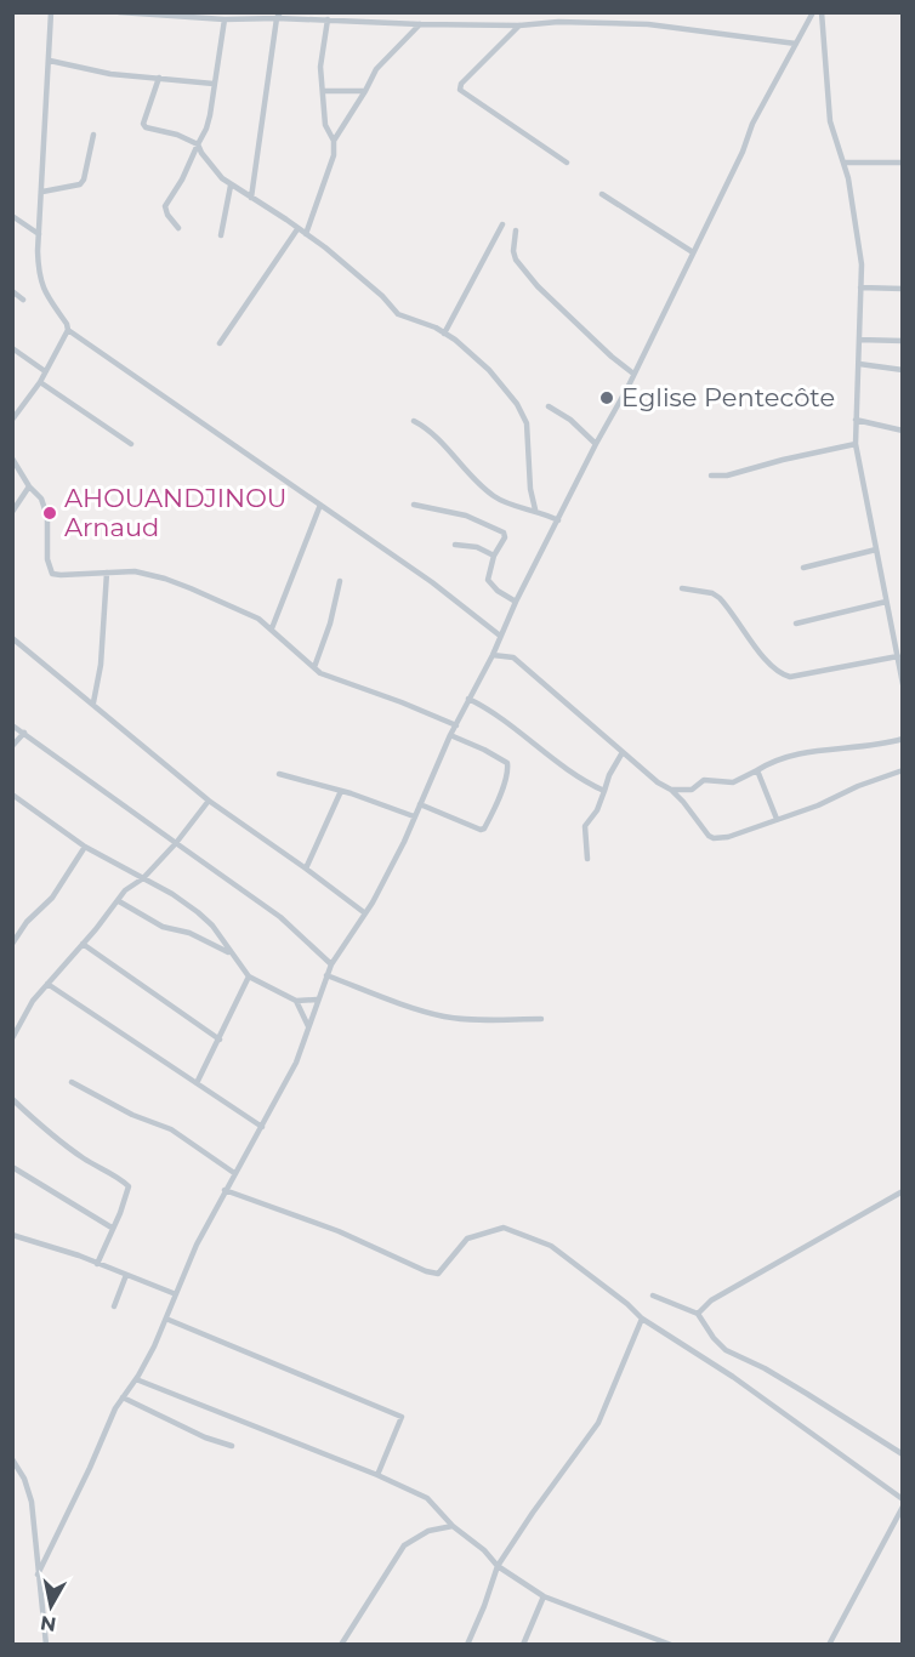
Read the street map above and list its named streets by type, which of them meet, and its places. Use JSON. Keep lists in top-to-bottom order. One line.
{"places":["Eglise Pentecôte","AHOUANDJINOU Arnaud"],"north":"bottom"}
